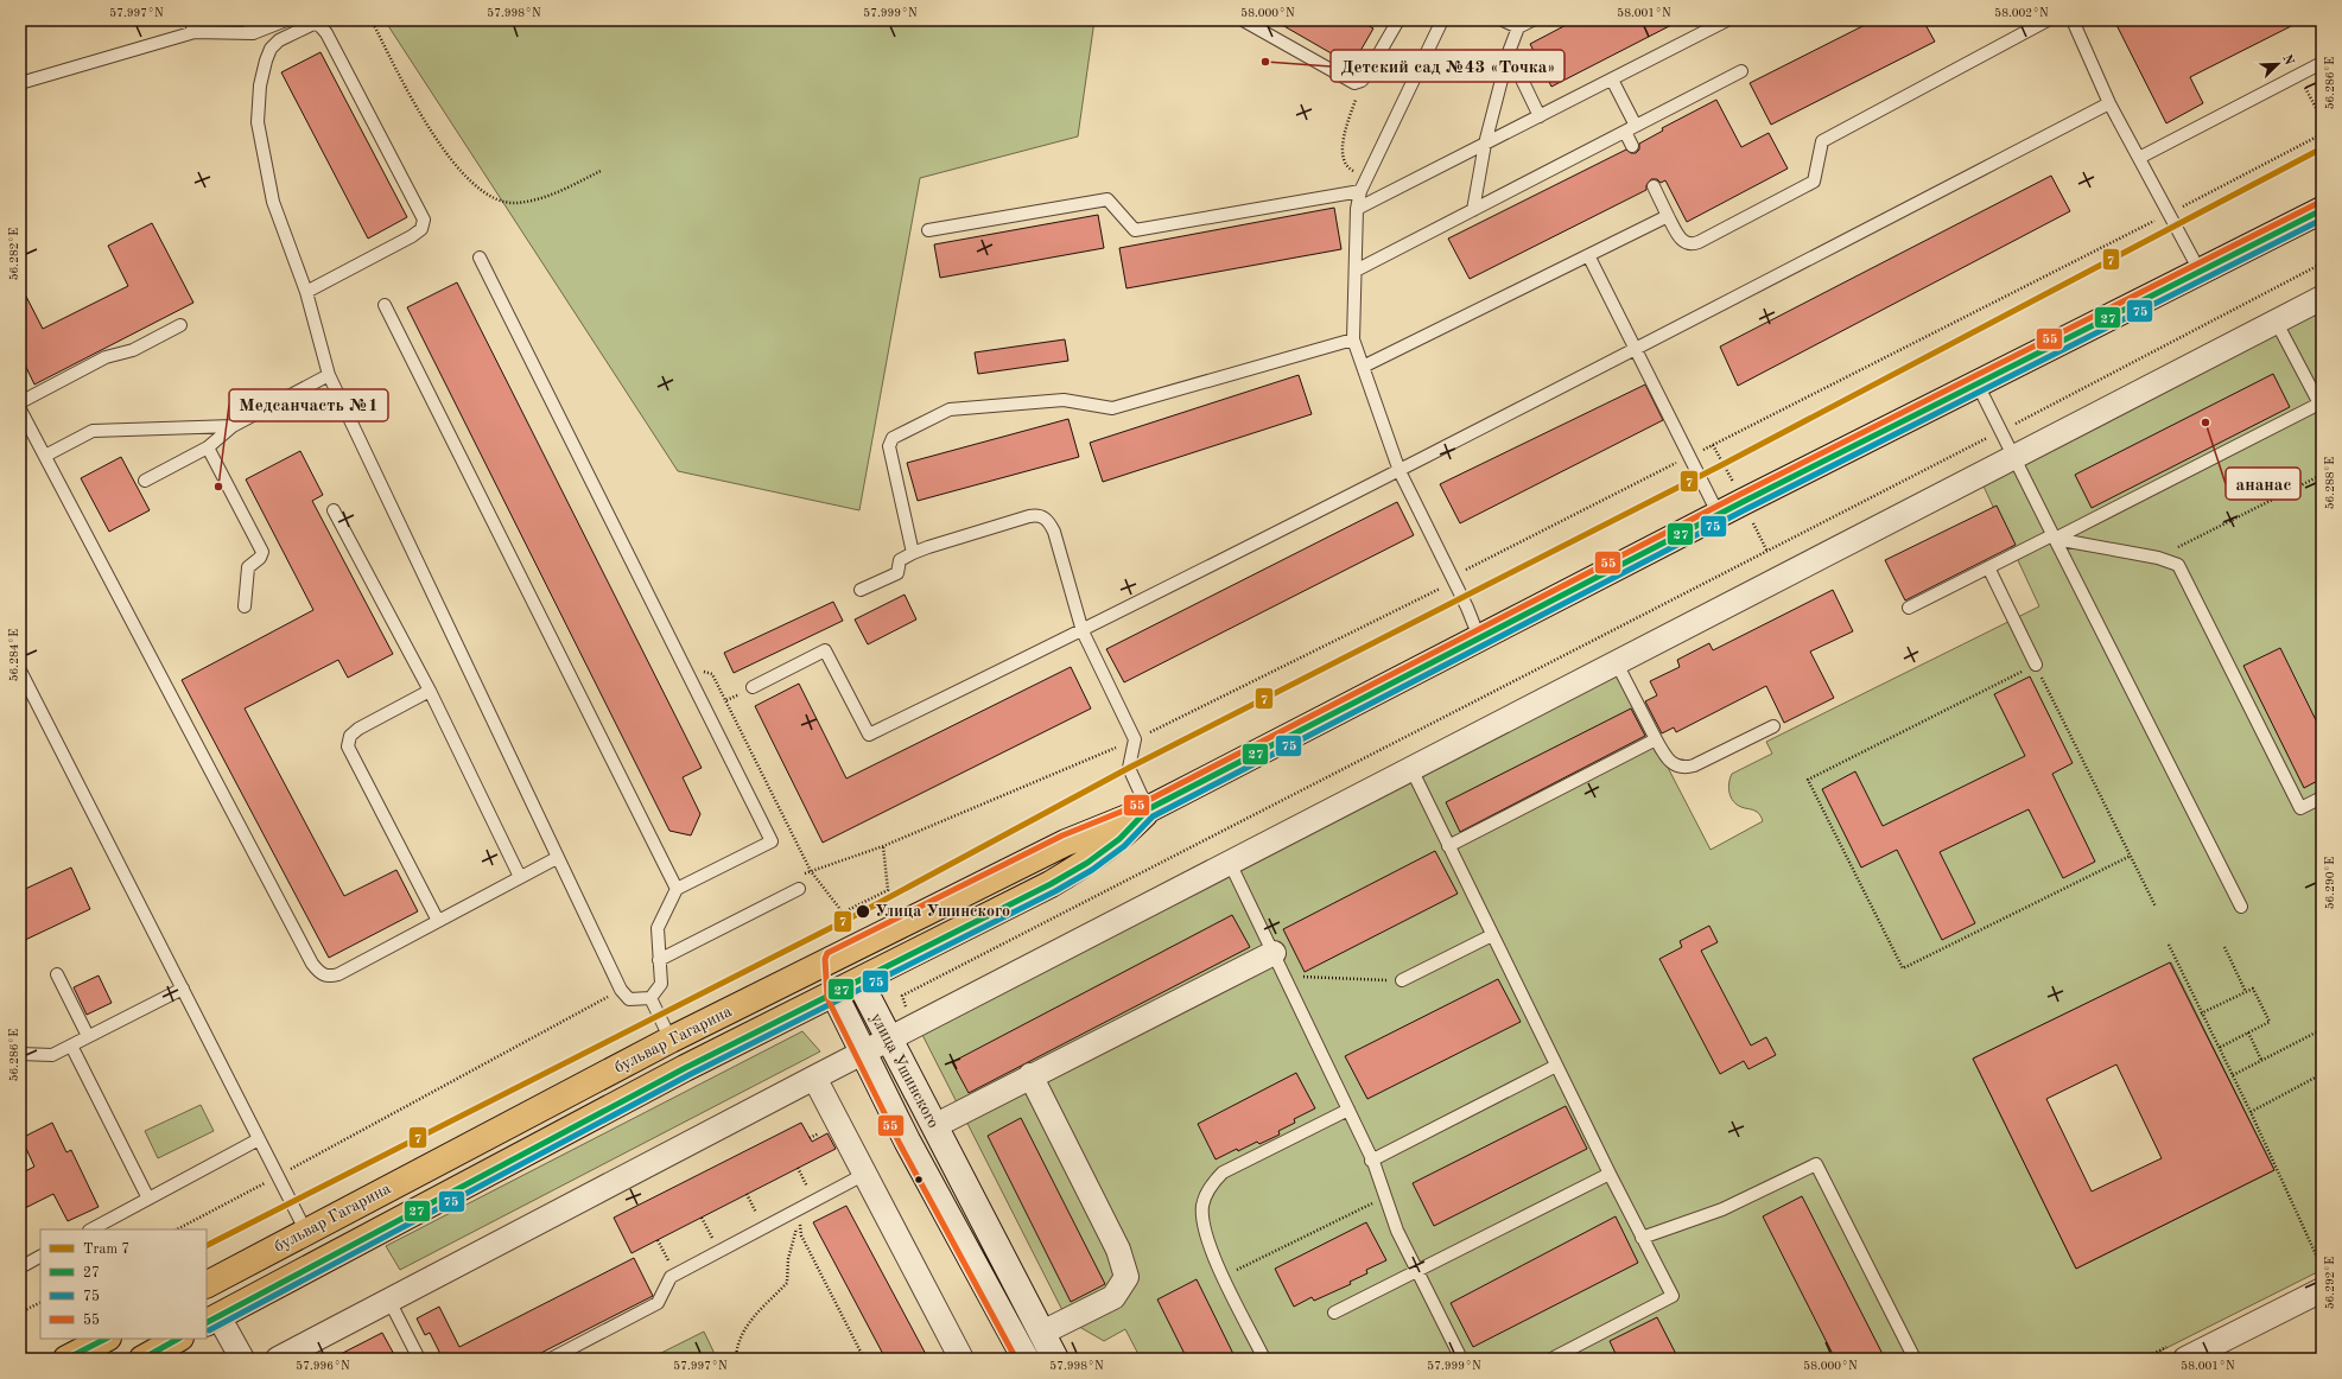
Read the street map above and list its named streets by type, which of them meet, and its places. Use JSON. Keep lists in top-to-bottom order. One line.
{"streets":{"main road":["бульвар Гагарина","улица Ушинского"]},"crossings":[["бульвар Гагарина","улица Ушинского"]],"places":["Детский сад №43 «Точка»","ананас","Медсанчасть №1","Улица Ушинского"],"lines":["tram line 7","transit line 55","transit line 27","transit line 75"],"legend":["Tram 7","27","75","55"],"north":"top right","coordinates":["57.997°N","57.998°N","57.999°N","58.000°N","58.001°N","58.002°N","56.286°E","56.282°E","56.288°E","56.284°E","56.290°E","56.292°E","57.996°N"]}
